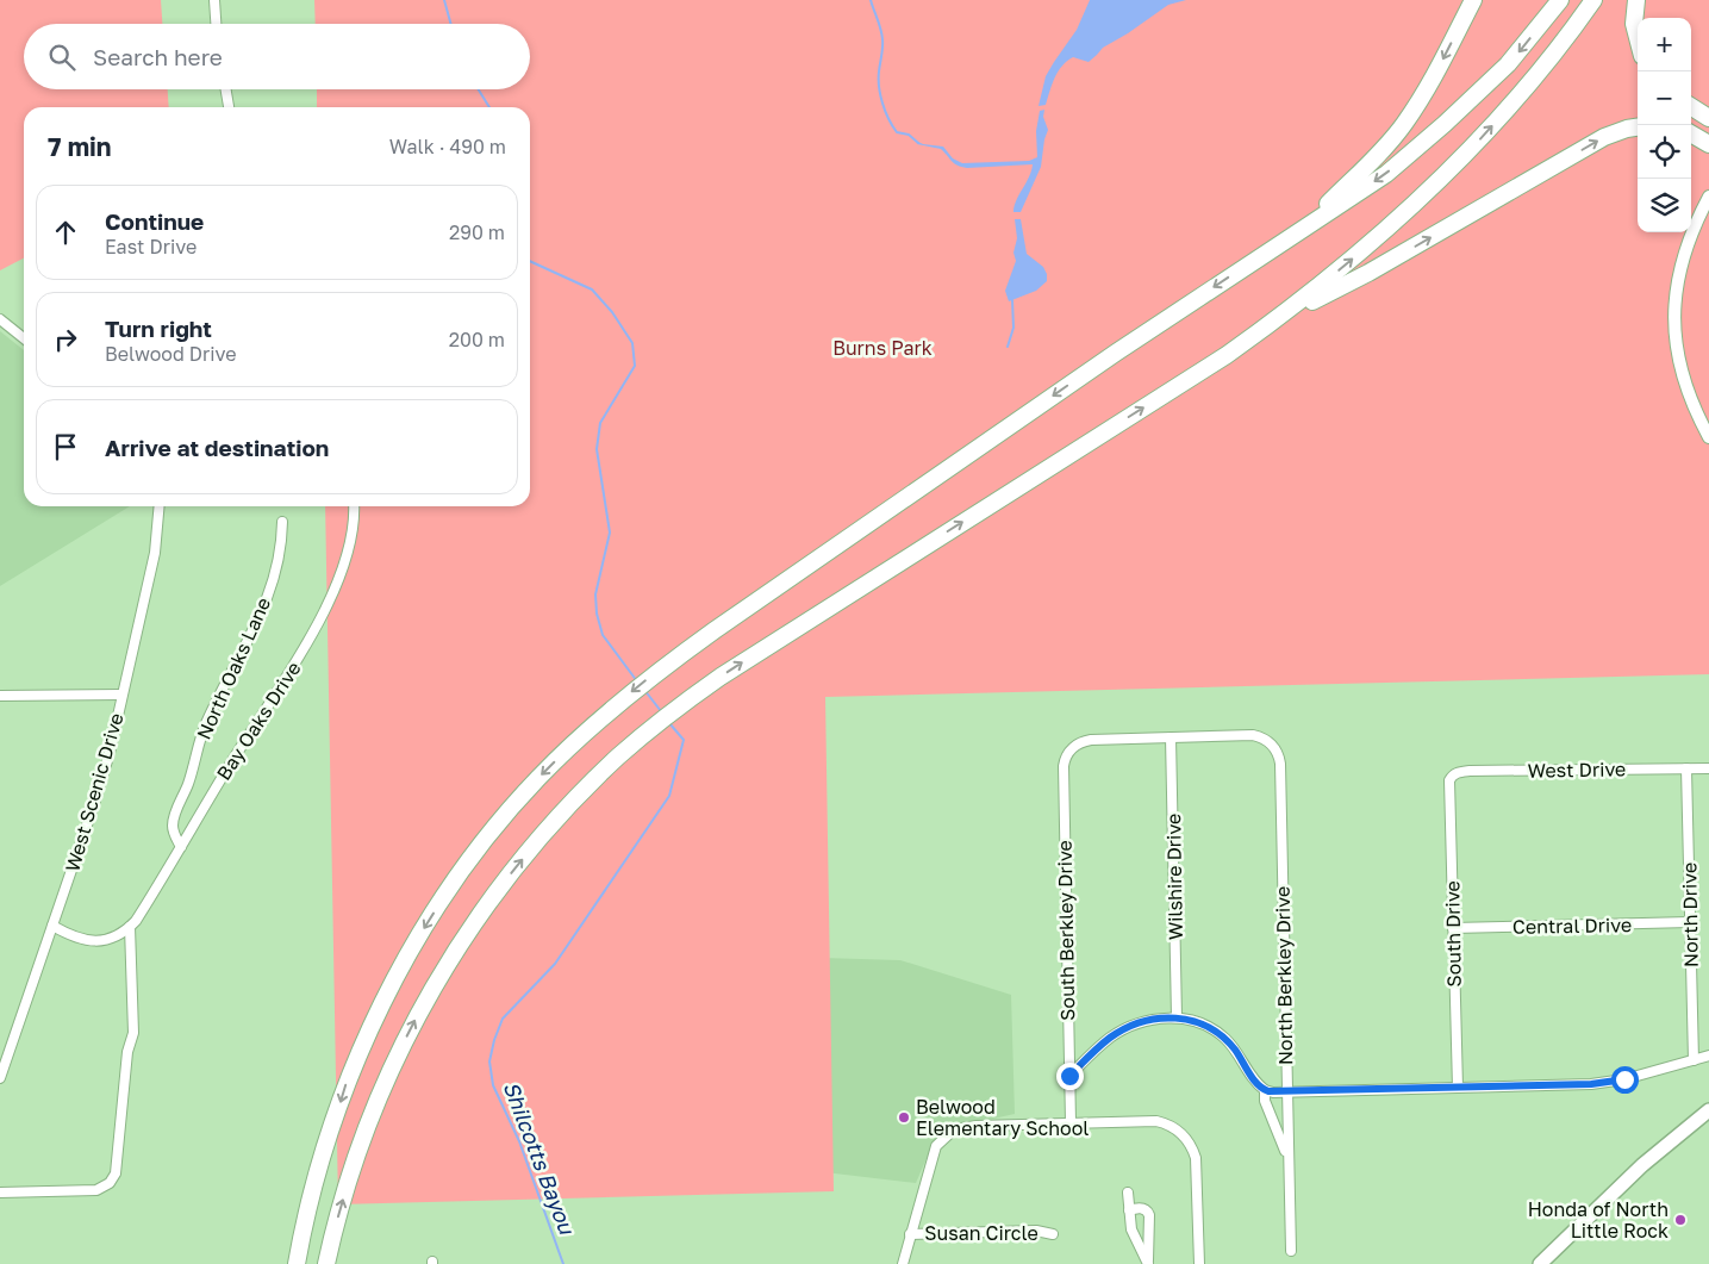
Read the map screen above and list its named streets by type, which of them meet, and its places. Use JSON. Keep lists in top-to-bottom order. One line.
{"streets":{"street":["North Oaks Lane","Bay Oaks Drive","West Drive","West Scenic Drive","Wilshire Drive","North Drive","Central Drive","South Berkley Drive","South Drive","North Berkley Drive","Susan Circle"]},"crossings":[["North Oaks Lane","Bay Oaks Drive"],["West Drive","North Drive"],["West Drive","South Drive"],["Wilshire Drive","South Berkley Drive"],["Wilshire Drive","North Berkley Drive"],["North Drive","Central Drive"],["Central Drive","South Drive"],["South Berkley Drive","North Berkley Drive"]],"water":["Shilcotts Bayou"],"parks":["Burns Park"],"places":["Belwood Elementary School","Honda of North Little Rock"],"page":{"map_buttons":["+","−"],"search":"Search here","heading":["7 min","Walk · 490 m"],"list":[["Continue","East Drive","290 m"],["Turn right","Belwood Drive","200 m"],"Arrive at destination"]}}
